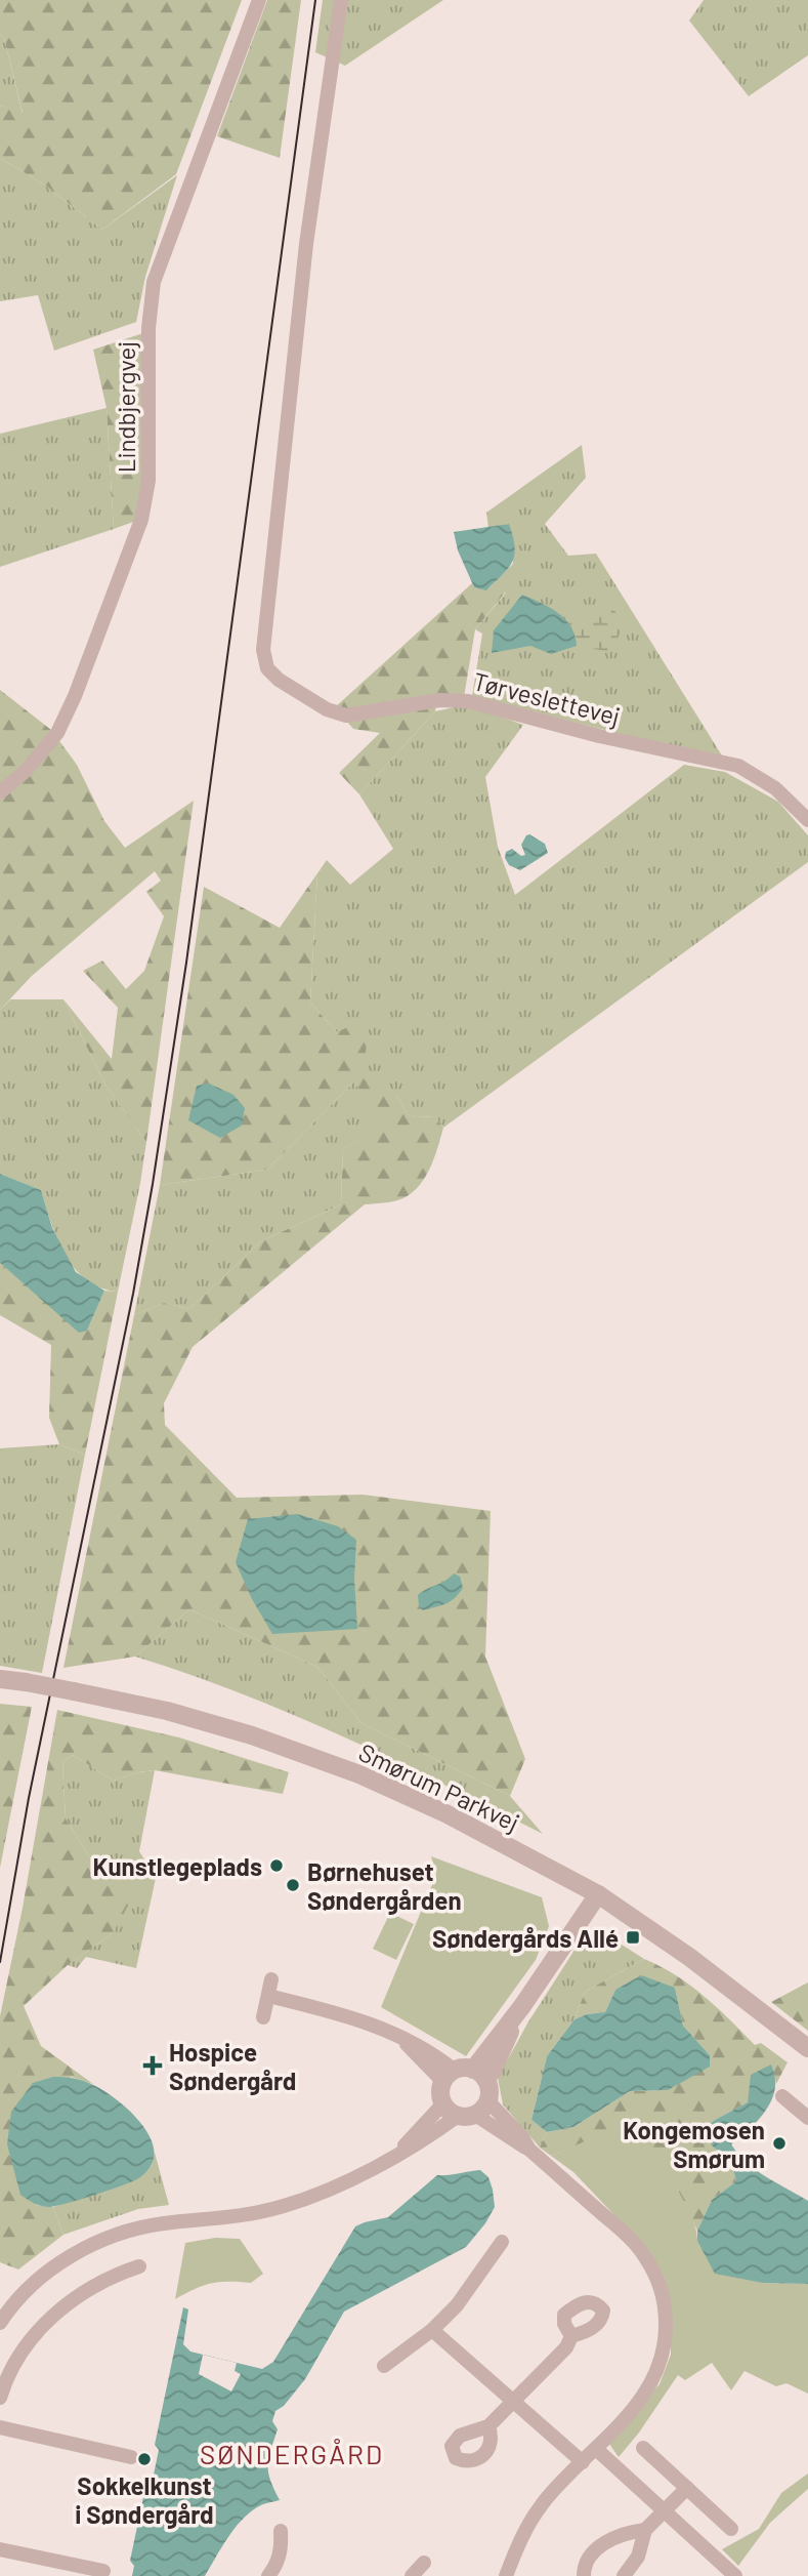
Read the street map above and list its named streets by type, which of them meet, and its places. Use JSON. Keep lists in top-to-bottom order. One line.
{"streets":{"street":["Lindbjergvej","Tørveslettevej","Smørum Parkvej"]},"districts":["SØNDERGÅRD"],"places":{"other":["Kunstlegeplads","Børnehuset Søndergården","Kongemosen Smørum","Sokkelkunst i Søndergård"],"transit":["Søndergårds Allé"],"health":["Hospice Søndergård"]}}
